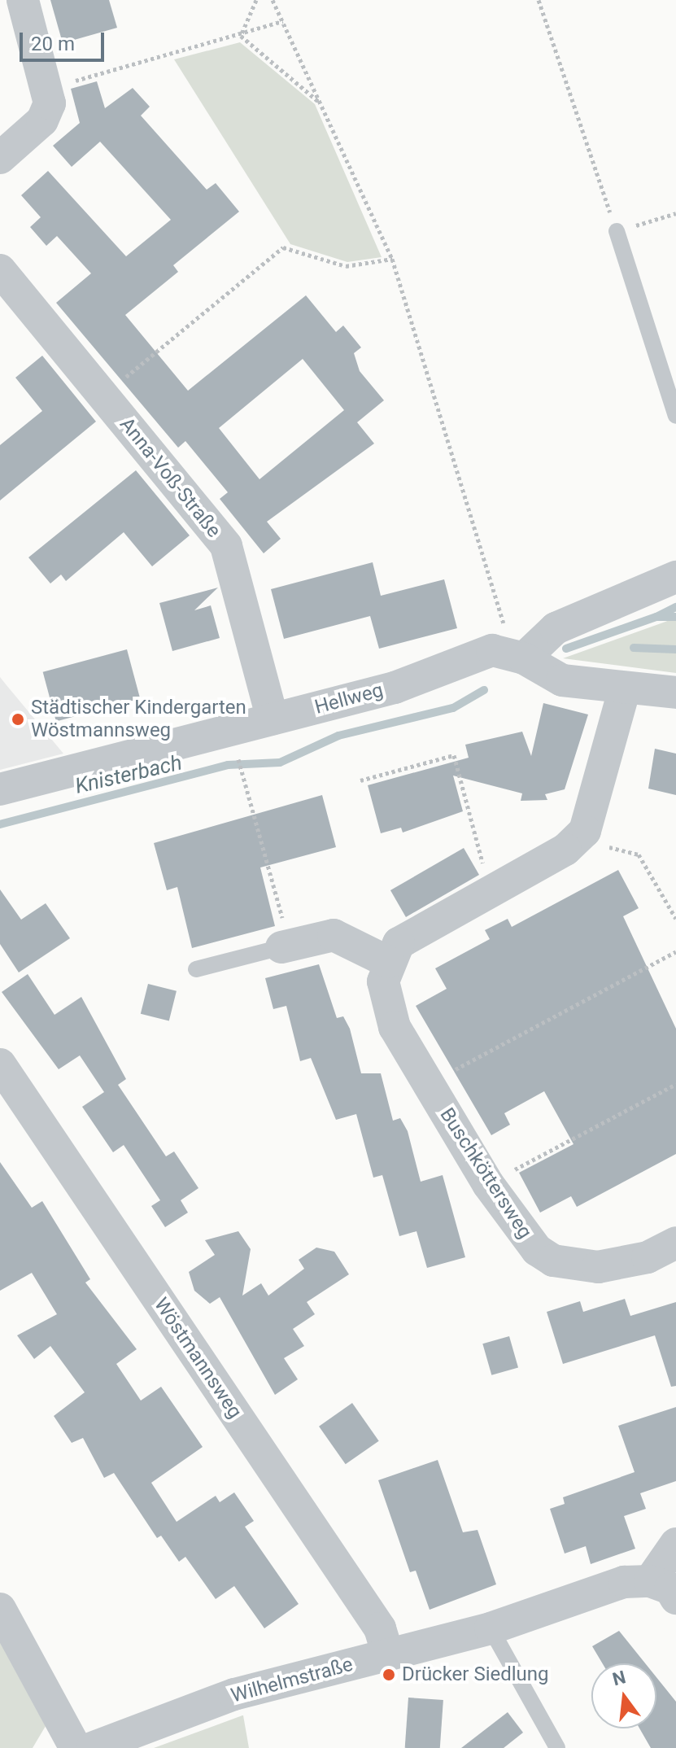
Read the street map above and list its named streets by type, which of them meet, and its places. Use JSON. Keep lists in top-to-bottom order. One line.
{"streets":{"street":["Anna-Voß-Straße","Hellweg","Buschköttersweg","Wöstmannsweg","Wilhelmstraße"]},"crossings":[["Anna-Voß-Straße","Hellweg"],["Wöstmannsweg","Wilhelmstraße"]],"water":["Knisterbach"],"places":["Städtischer Kindergarten Wöstmannsweg","Drücker Siedlung"],"scale_bar":"20 m","north":"top"}
